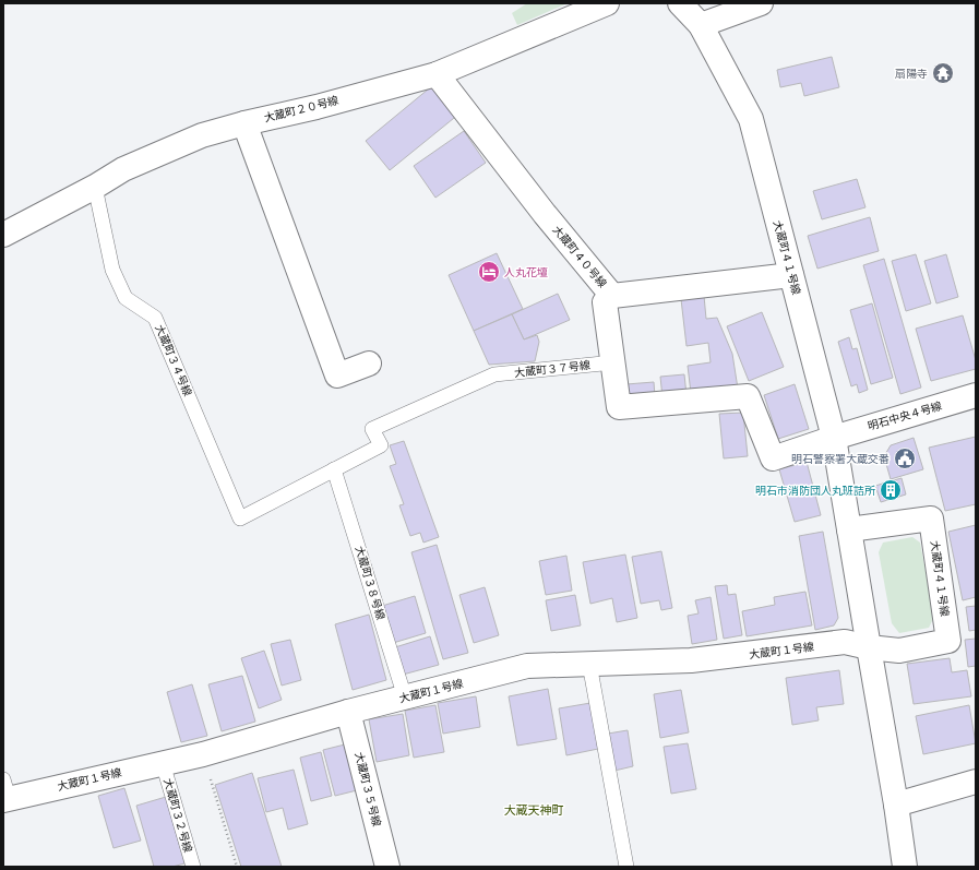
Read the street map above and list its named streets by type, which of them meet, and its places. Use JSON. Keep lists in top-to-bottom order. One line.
{"streets":{"street":["大蔵町２０号線","大蔵町４０号線","大蔵町４１号線","明石中央４号線","大蔵町１号線","大蔵町３５号線"],"lane":["大蔵町３４号線","大蔵町３７号線","大蔵町３８号線","大蔵町３２号線"]},"crossings":[["大蔵町２０号線","大蔵町４０号線"],["大蔵町２０号線","大蔵町３４号線"],["大蔵町４０号線","大蔵町４１号線"],["大蔵町４１号線","明石中央４号線"],["大蔵町４１号線","大蔵町１号線"],["大蔵町３４号線","大蔵町３７号線"],["大蔵町３７号線","大蔵町３８号線"],["大蔵町３８号線","大蔵町１号線"],["大蔵町１号線","大蔵町３５号線"],["大蔵町１号線","大蔵町３２号線"]],"districts":["大蔵天神町"],"places":{"temple":["扇陽寺"],"hotel":["人丸花壇"],"public building":["明石警察署大蔵交番"],"building":["明石市消防団人丸班詰所"]}}
